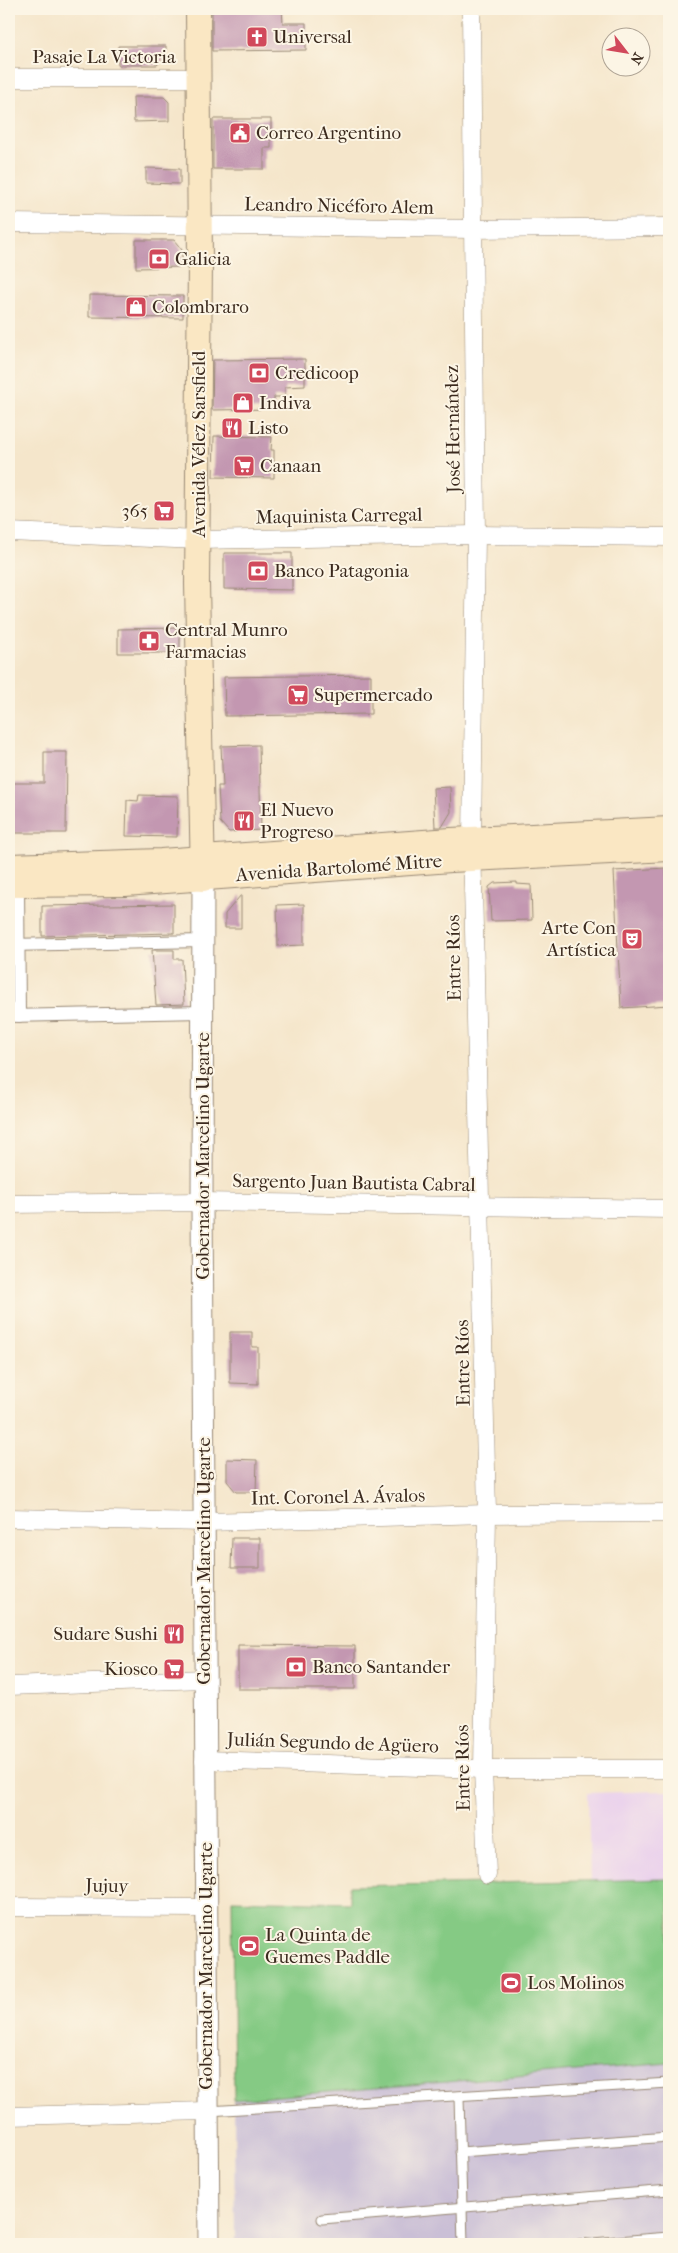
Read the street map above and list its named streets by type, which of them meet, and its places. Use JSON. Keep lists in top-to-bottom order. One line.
{"streets":{"main road":["Avenida Vélez Sarsfield","Avenida Bartolomé Mitre"],"street":["Pasaje La Victoria","Leandro Nicéforo Alem","José Hernández","Maquinista Carregal","Entre Ríos","Gobernador Marcelino Ugarte","Sargento Juan Bautista Cabral","Int. Coronel A. Ávalos","Julián Segundo de Agüero","Jujuy"]},"crossings":[["Pasaje La Victoria","Avenida Vélez Sarsfield"],["Leandro Nicéforo Alem","José Hernández"],["Leandro Nicéforo Alem","Avenida Vélez Sarsfield"],["José Hernández","Maquinista Carregal"],["José Hernández","Avenida Bartolomé Mitre"],["José Hernández","Entre Ríos"],["Avenida Vélez Sarsfield","Maquinista Carregal"],["Avenida Vélez Sarsfield","Avenida Bartolomé Mitre"],["Avenida Vélez Sarsfield","Gobernador Marcelino Ugarte"],["Avenida Bartolomé Mitre","Entre Ríos"],["Avenida Bartolomé Mitre","Gobernador Marcelino Ugarte"],["Entre Ríos","Sargento Juan Bautista Cabral"],["Entre Ríos","Int. Coronel A. Ávalos"],["Entre Ríos","Julián Segundo de Agüero"],["Gobernador Marcelino Ugarte","Sargento Juan Bautista Cabral"],["Gobernador Marcelino Ugarte","Int. Coronel A. Ávalos"],["Gobernador Marcelino Ugarte","Julián Segundo de Agüero"],["Gobernador Marcelino Ugarte","Jujuy"]],"places":{"church":["Universal"],"public building":["Correo Argentino"],"bank":["Galicia","Credicoop","Banco Patagonia","Banco Santander"],"shop":["Colombraro","Indiva"],"restaurant":["Listo","El Nuevo Progreso","Sudare Sushi"],"supermarket":["Canaan","365","Supermercado","Kiosco"],"pharmacy":["Central Munro Farmacias"],"theatre":["Arte Con Artística"],"sports":["La Quinta de Guemes Paddle","Los Molinos"]},"north":"bottom right"}
